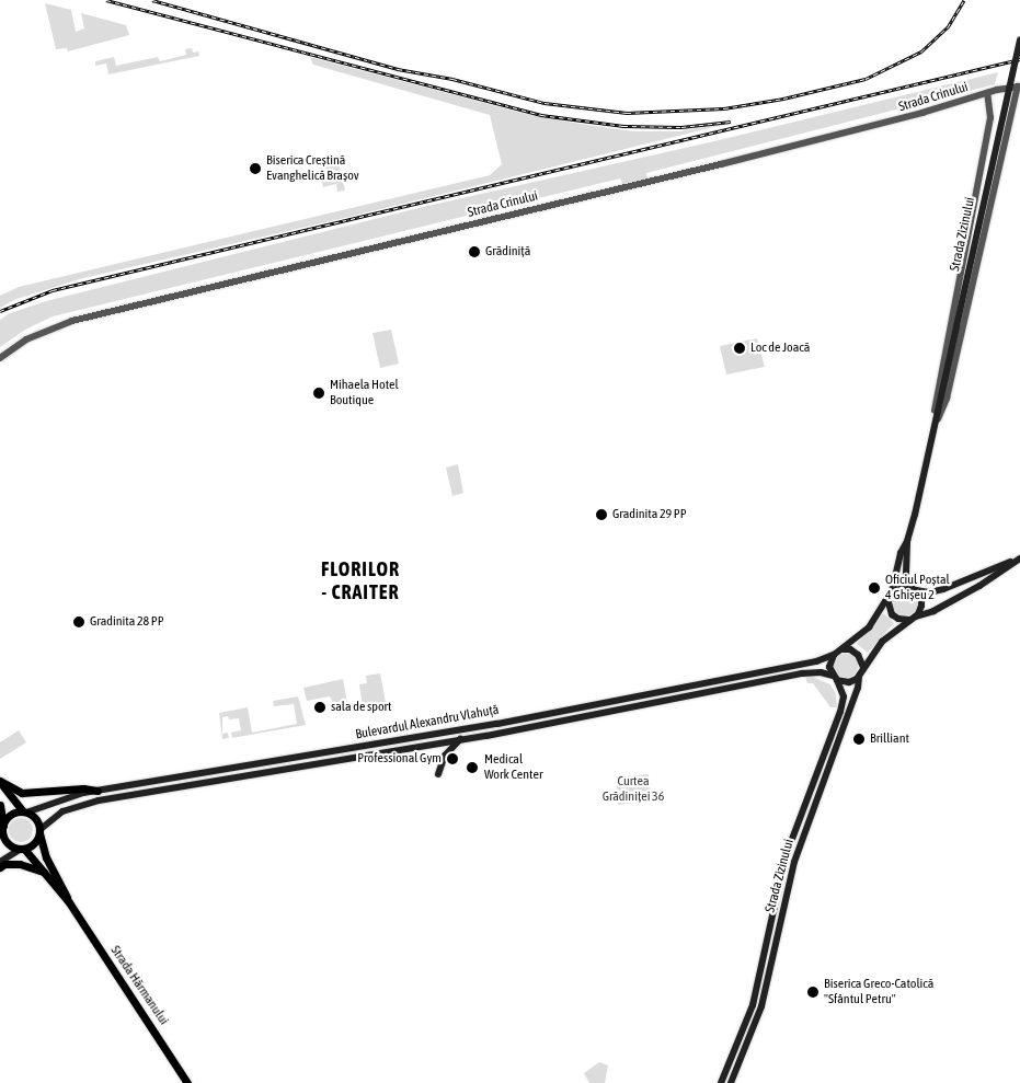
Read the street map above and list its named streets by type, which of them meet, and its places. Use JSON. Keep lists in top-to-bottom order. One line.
{"streets":{"main road":["Strada Zizinului","Bulevardul Alexandru Vlahuță","Strada Hărmanului"],"street":["Strada Crinului"]},"crossings":[["Strada Crinului","Strada Zizinului"],["Strada Zizinului","Bulevardul Alexandru Vlahuță"],["Bulevardul Alexandru Vlahuță","Strada Hărmanului"]],"districts":["FLORILOR - CRAITER"],"parks":["Curtea Grădiniței 36"],"places":["Biserica Creștină Evanghelică Brașov","Grădiniță","Loc de Joacă","Mihaela Hotel Boutique","Gradinita 29 PP","Oficiul Poștal 4 Ghișeu 2","Gradinita 28 PP","sala de sport","Brilliant","Professional Gym","Medical Work Center","Biserica Greco-Catolică \"Sfântul Petru\""]}
